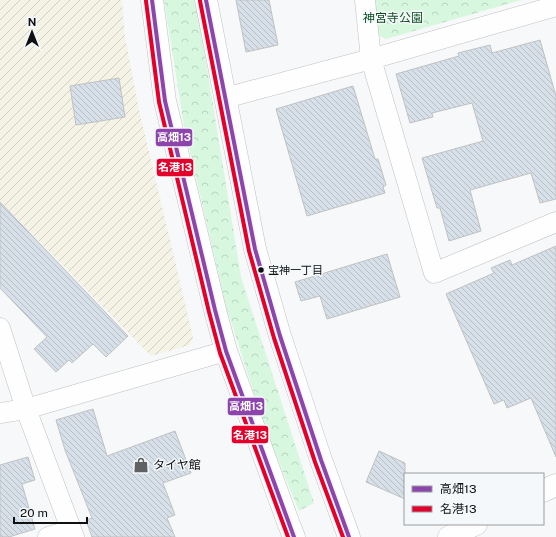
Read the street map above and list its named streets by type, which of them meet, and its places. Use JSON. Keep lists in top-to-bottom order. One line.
{"parks":["神宮寺公園"],"places":{"other":["宝神一丁目"],"shop":["タイヤ館"]},"lines":["transit line 高畑13","transit line 名港13"],"legend":["高畑13","名港13"],"scale_bar":"20 m","north":"top"}
